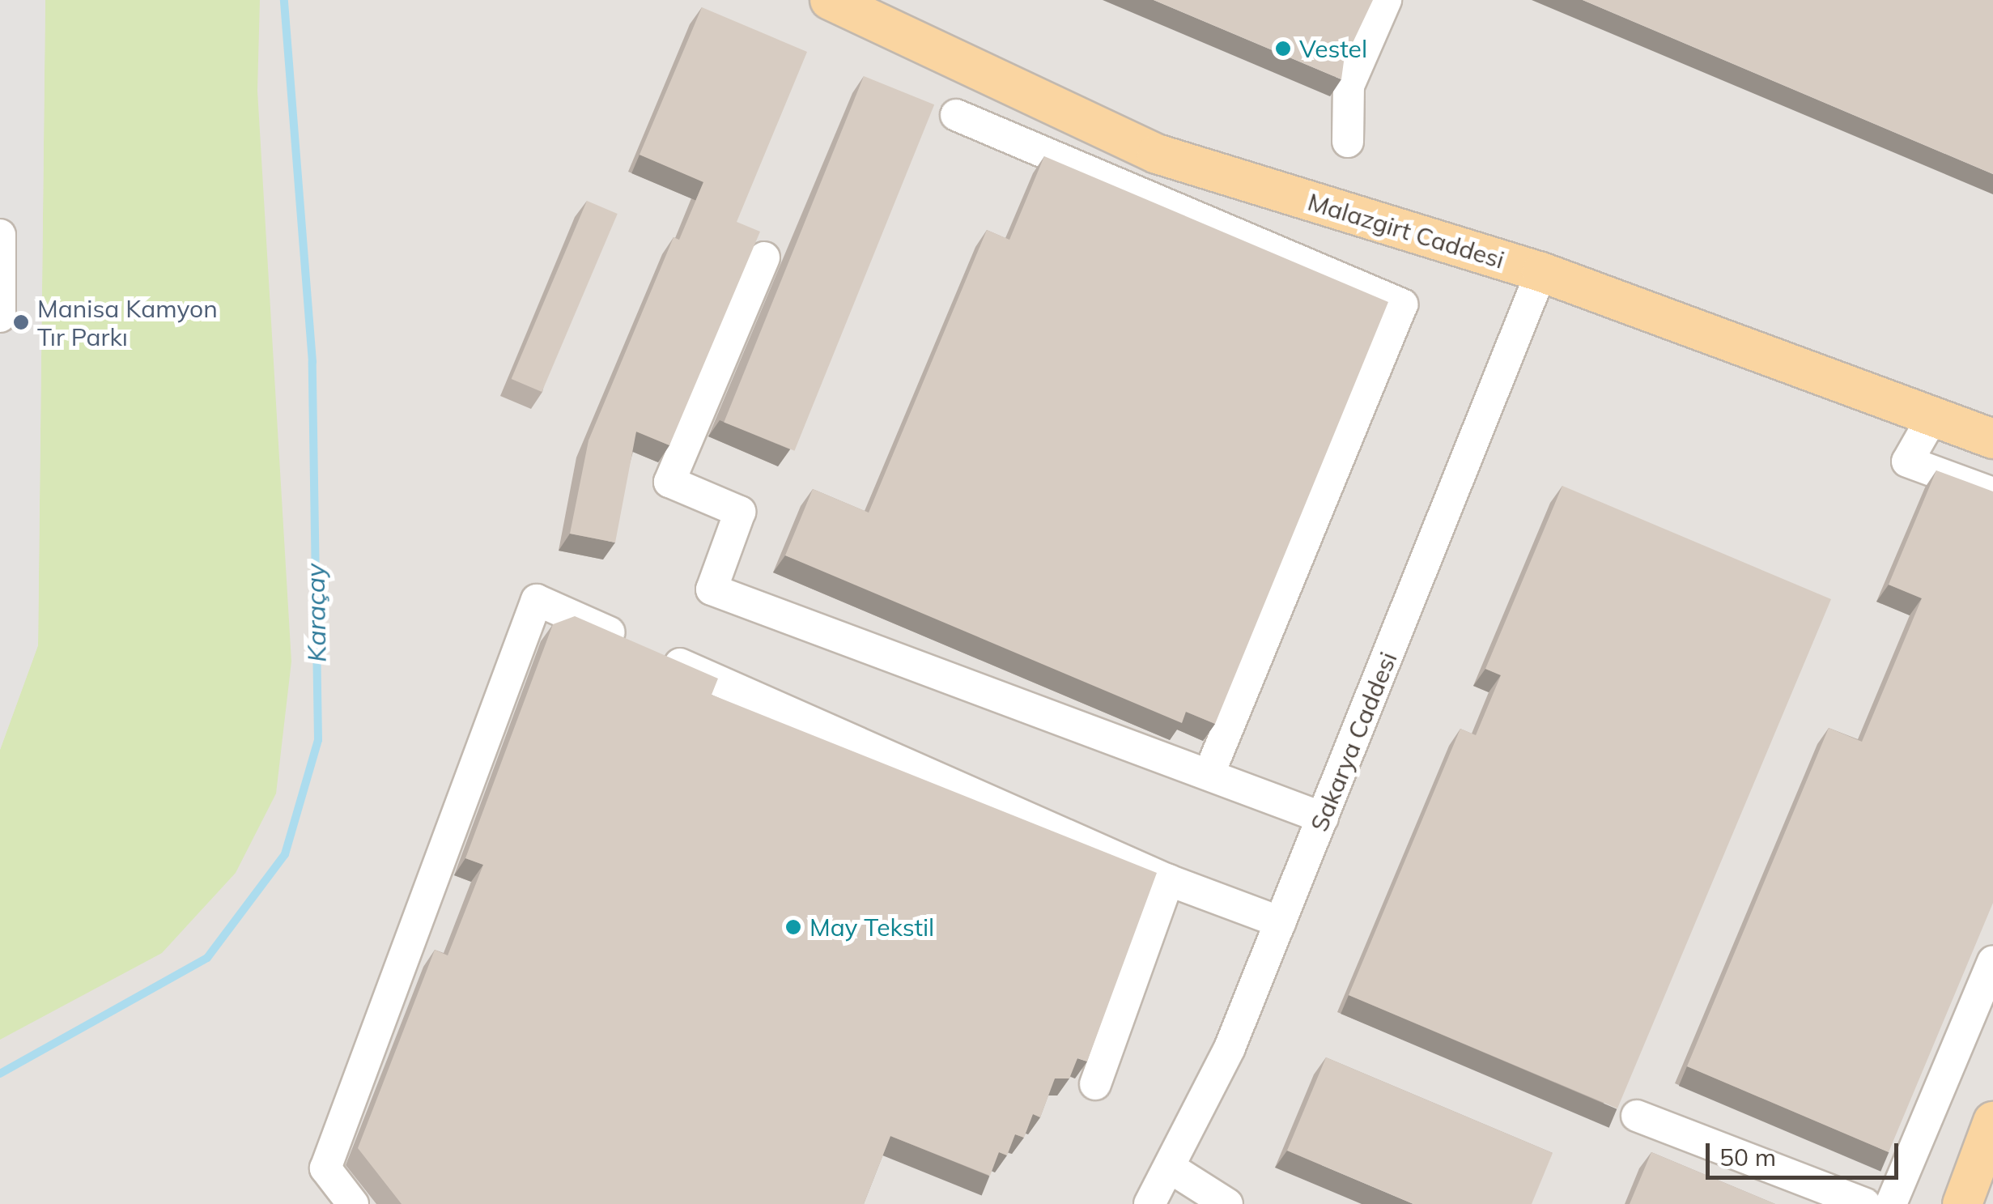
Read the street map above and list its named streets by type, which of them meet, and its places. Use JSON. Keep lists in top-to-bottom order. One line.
{"streets":{"main road":["Malazgirt Caddesi"],"street":["Sakarya Caddesi"]},"crossings":[["Malazgirt Caddesi","Sakarya Caddesi"]],"water":["Karaçay"],"places":["Vestel","Manisa Kamyon Tır Parkı","May Tekstil"],"scale_bar":"50 m"}
